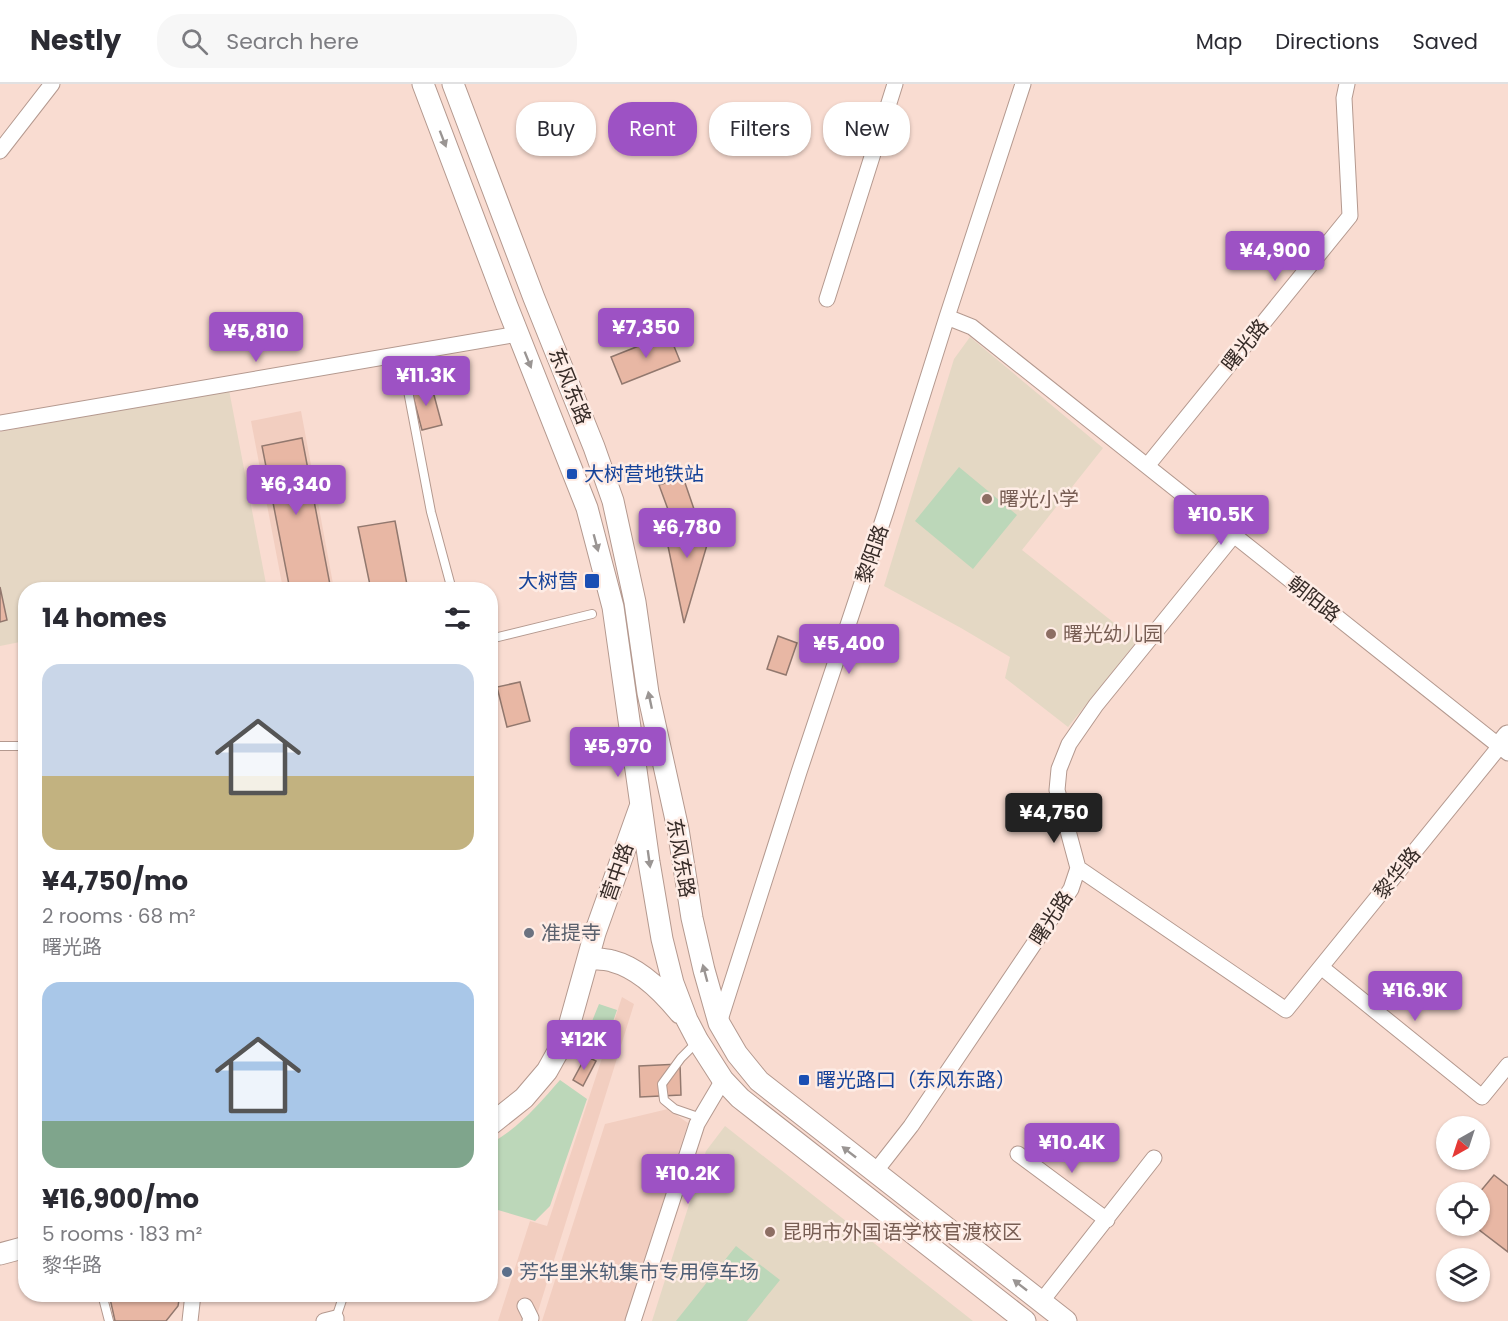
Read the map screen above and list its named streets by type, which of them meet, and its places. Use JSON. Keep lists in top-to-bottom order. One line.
{"streets":{"main road":["东风东路","营中路"],"street":["曙光路","黎阳路","朝阳路","黎华路"]},"crossings":[["曙光路","东风东路"],["曙光路","朝阳路"],["曙光路","黎华路"],["东风东路","黎阳路"],["东风东路","营中路"],["黎阳路","朝阳路"],["朝阳路","黎华路"]],"places":{"transit":["大树营地铁站","大树营","曙光路口（东风东路）"],"other":["曙光小学","曙光幼儿园","准提寺","昆明市外国语学校官渡校区","芳华里米轨集市专用停车场"]},"north":"bottom left","page":{"header":"Nestly","search":"Search here","nav":["Map","Directions","Saved"],"chip":["Buy","Rent","Filters","New"],"price":["¥4,900","¥7,350","¥5,810","¥11.3K","¥6,340","¥10.5K","¥6,780","¥5,400","¥5,970","¥4,750","¥16.9K","¥12K","¥10.4K","¥10.2K"],"heading":"14 homes","list":[{"name":"¥4,750/mo","note":"2 rooms · 68 m² · 曙光路"},{"name":"¥16,900/mo","note":"5 rooms · 183 m² · 黎华路"}]}}
